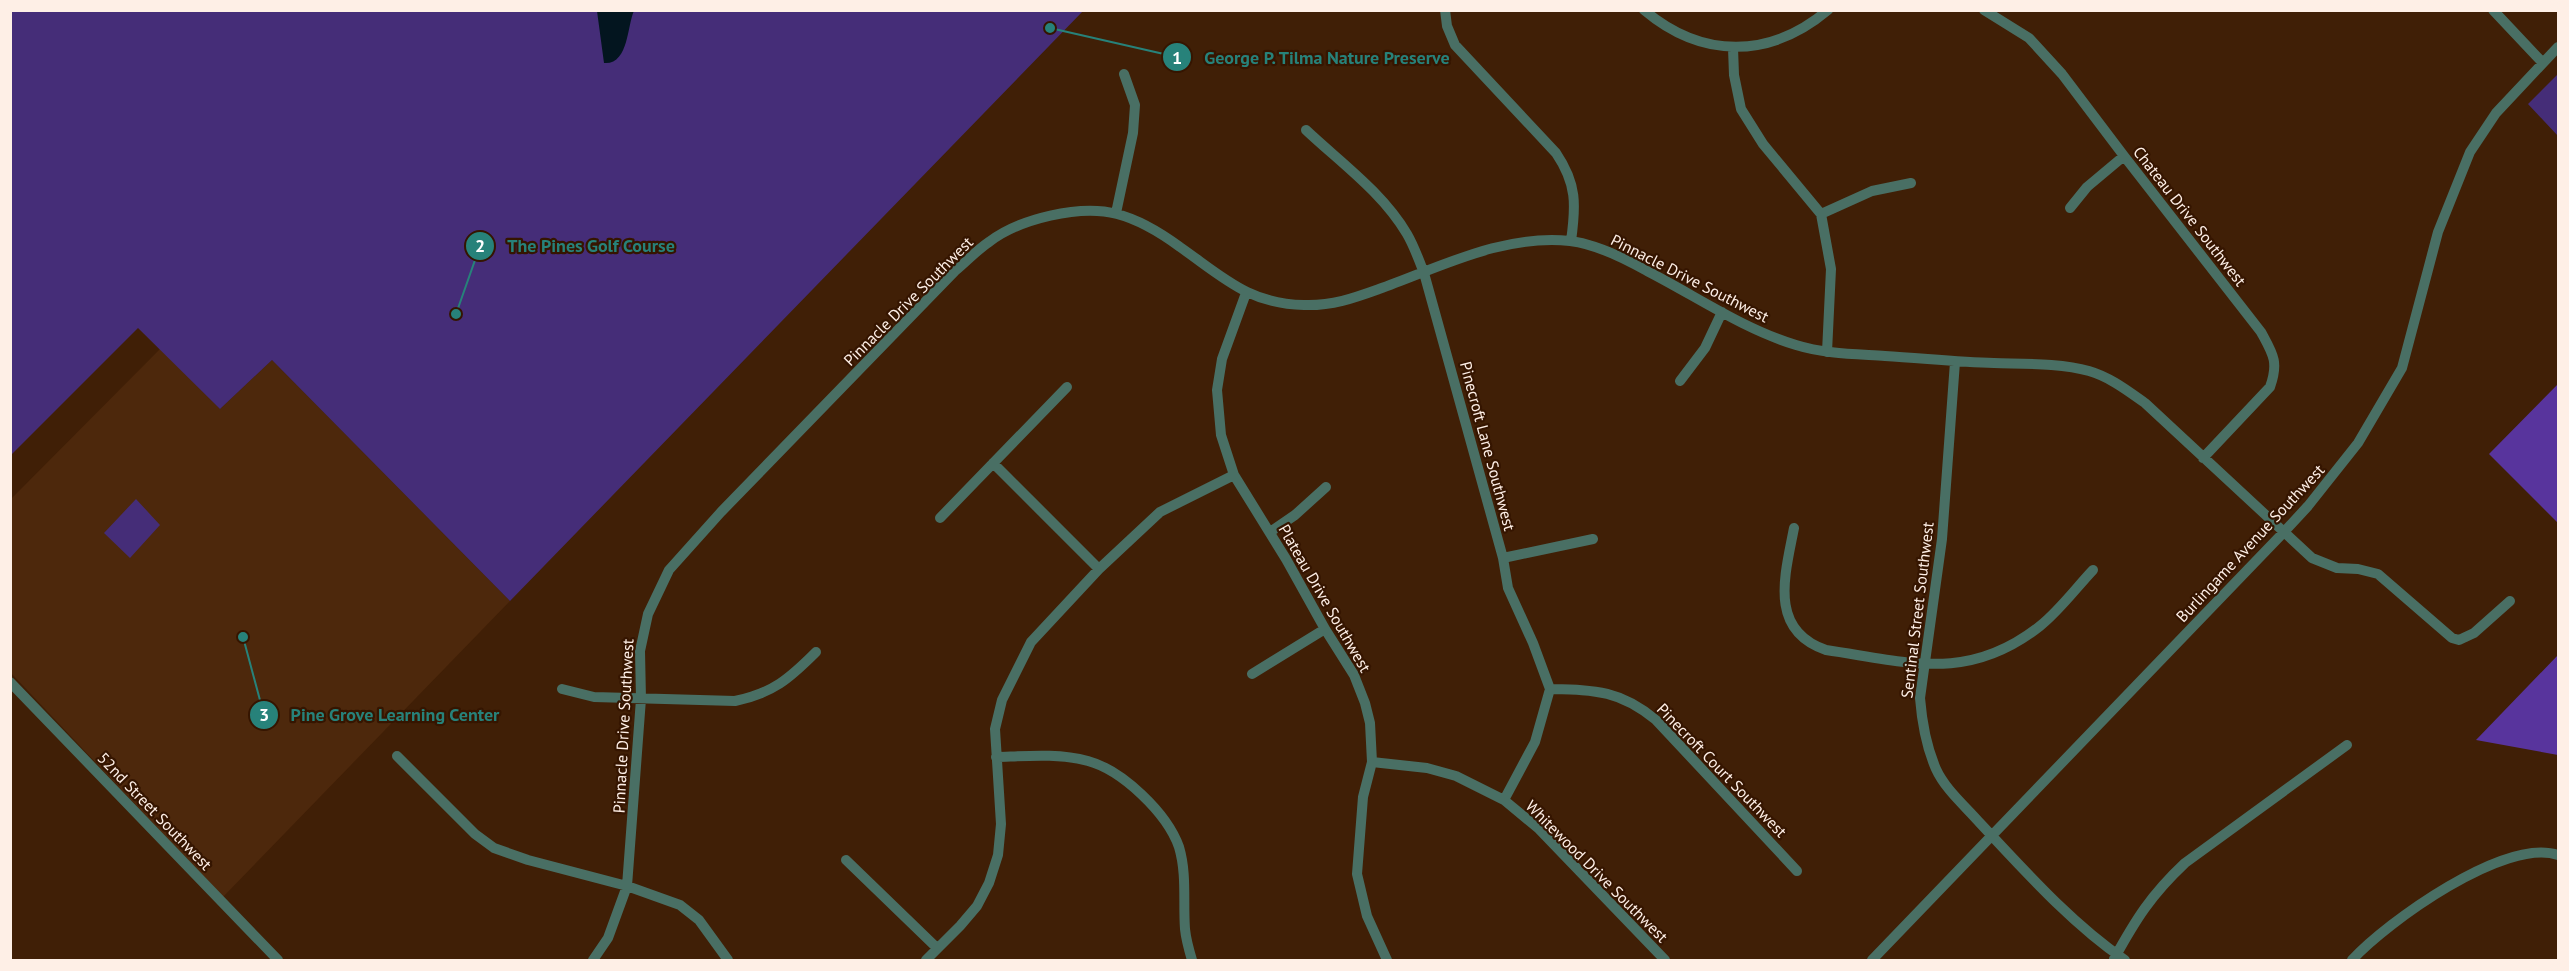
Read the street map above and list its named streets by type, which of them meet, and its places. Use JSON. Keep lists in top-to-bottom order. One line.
{"streets":{"street":["Chateau Drive Southwest","Pinnacle Drive Southwest","Pinecroft Lane Southwest","Burlingame Avenue Southwest","Plateau Drive Southwest","Sentinal Street Southwest","Pinecroft Court Southwest","52nd Street Southwest","Whitewood Drive Southwest"]},"crossings":[["Chateau Drive Southwest","Pinnacle Drive Southwest"],["Pinnacle Drive Southwest","Pinecroft Lane Southwest"],["Pinnacle Drive Southwest","Burlingame Avenue Southwest"],["Pinnacle Drive Southwest","Plateau Drive Southwest"],["Pinnacle Drive Southwest","Sentinal Street Southwest"],["Pinecroft Lane Southwest","Pinecroft Court Southwest"],["Burlingame Avenue Southwest","Sentinal Street Southwest"],["Plateau Drive Southwest","Whitewood Drive Southwest"]],"places":["George P. Tilma Nature Preserve","The Pines Golf Course","Pine Grove Learning Center"]}
